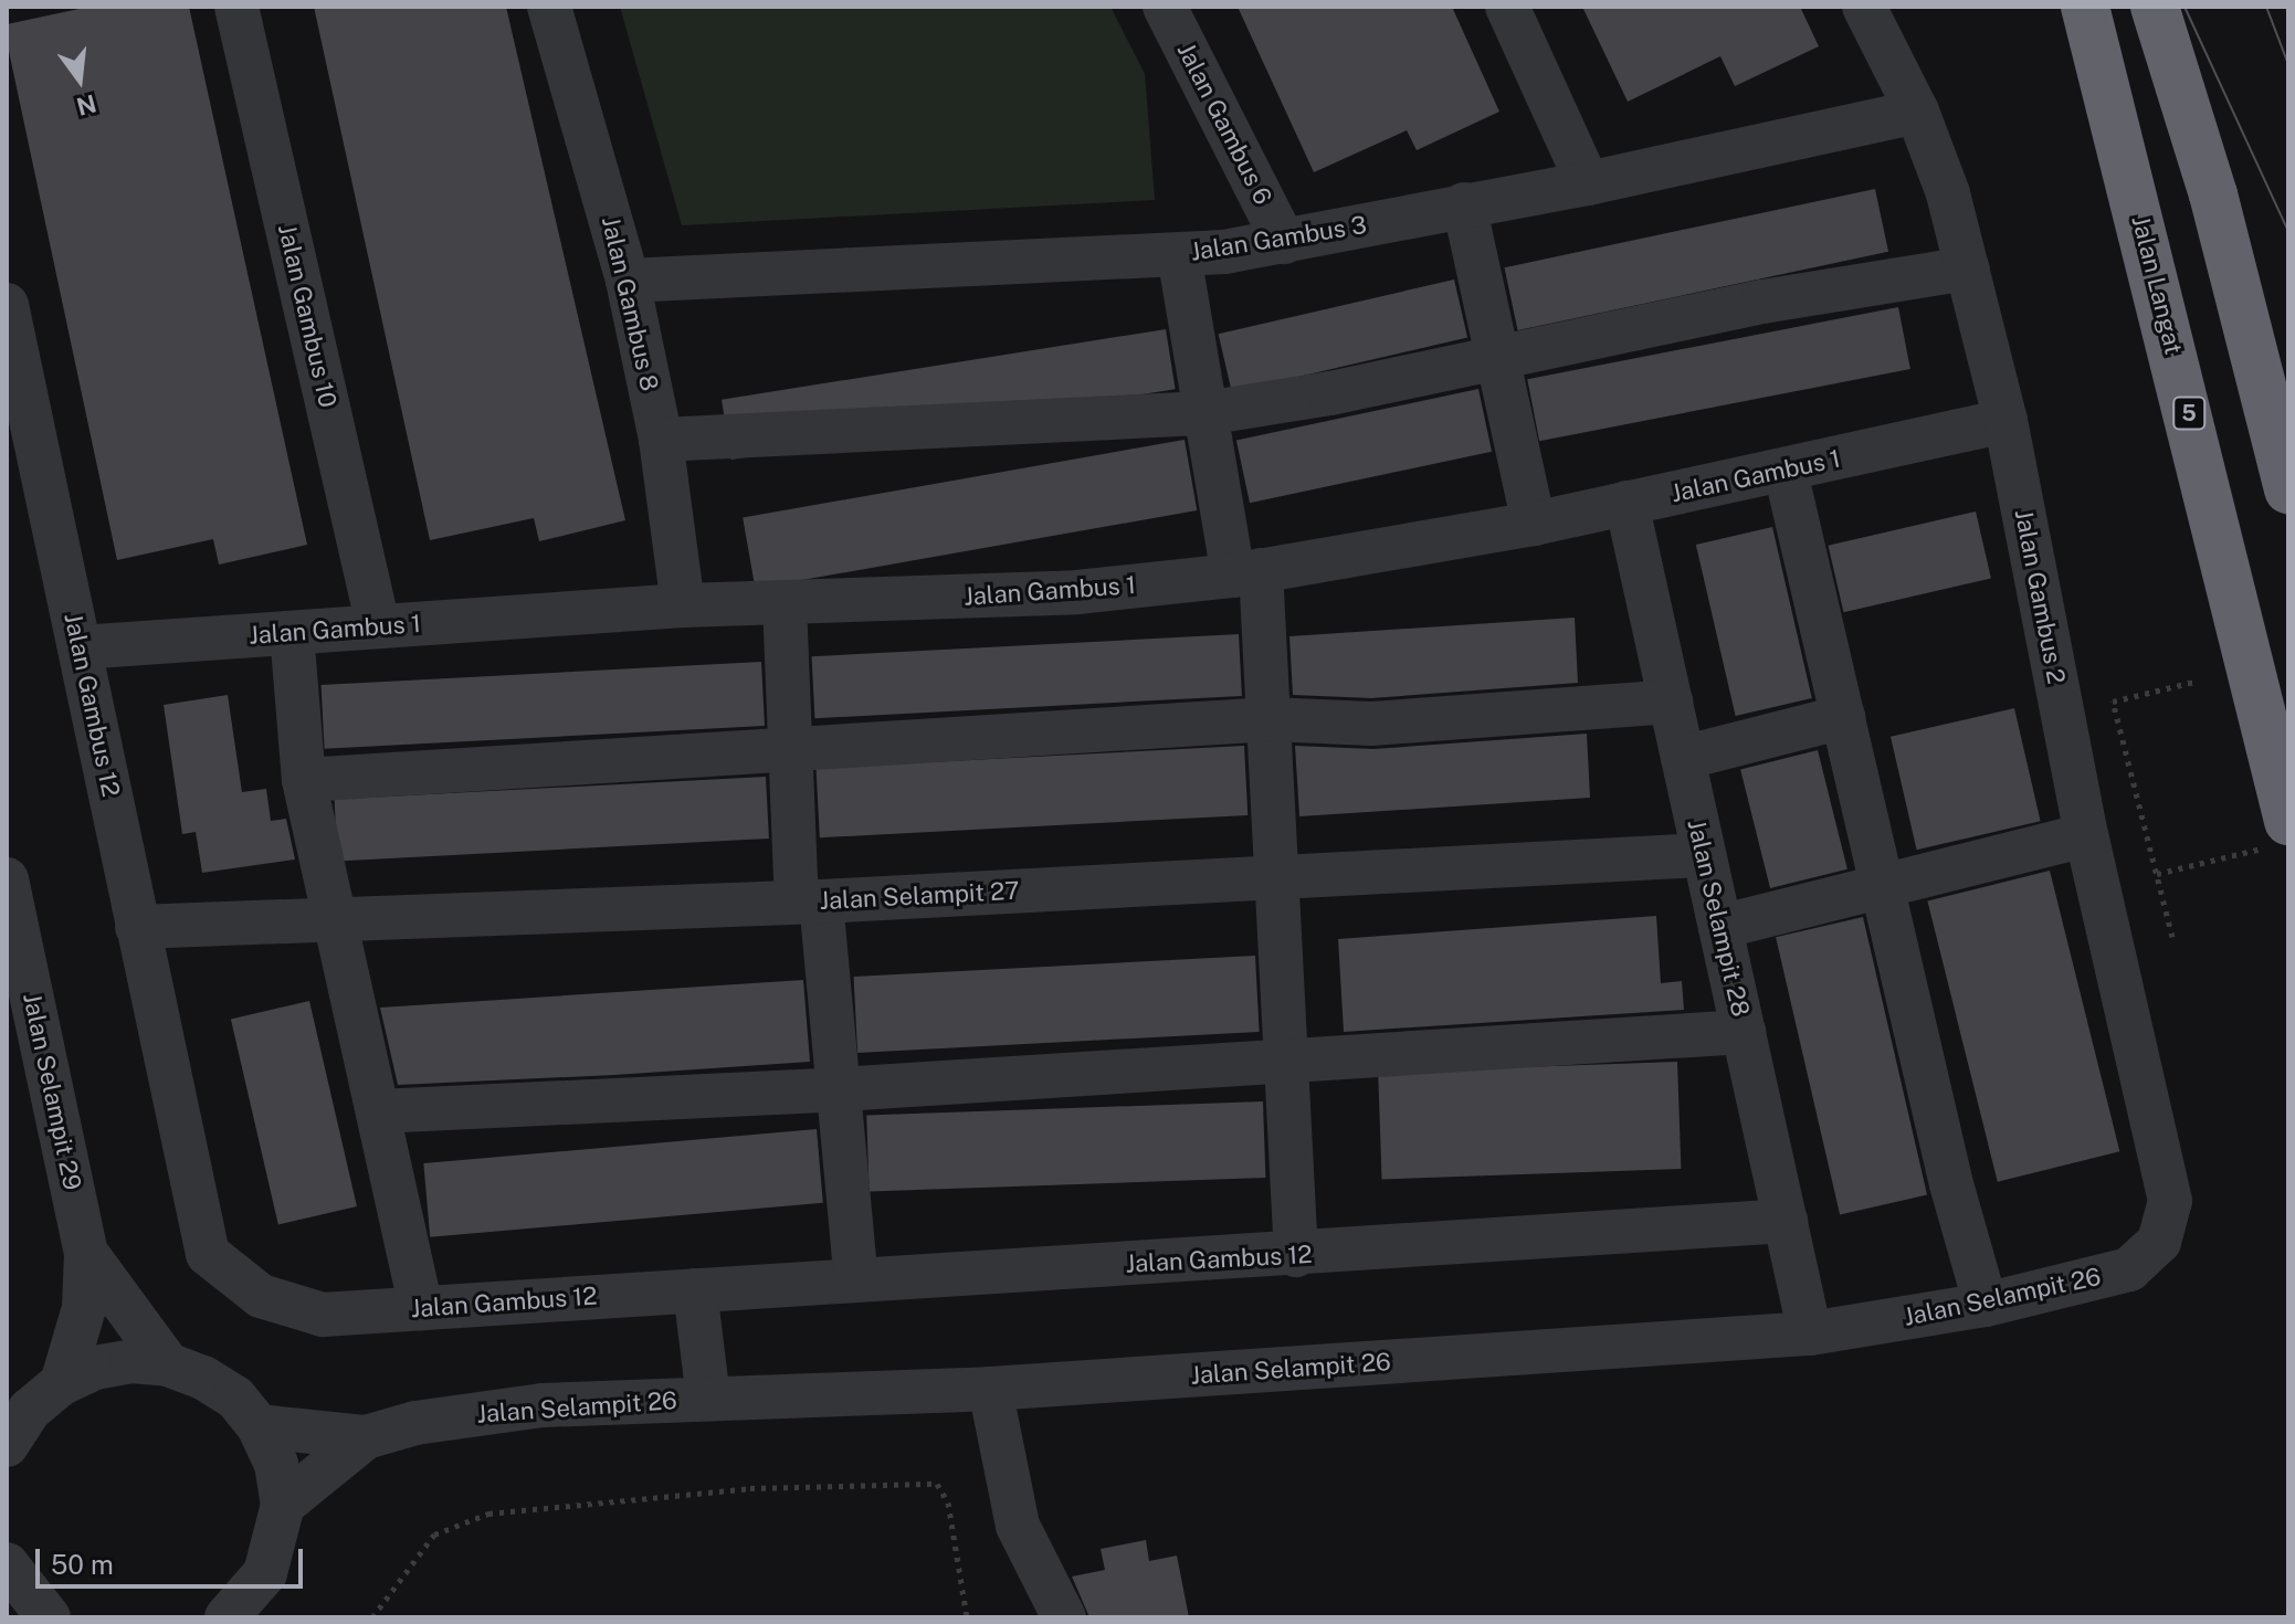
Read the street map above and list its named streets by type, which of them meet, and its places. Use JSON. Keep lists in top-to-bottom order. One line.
{"streets":{"highway":["Jalan Langat","5"],"street":["Jalan Gambus 6","Jalan Gambus 3","Jalan Gambus 8","Jalan Gambus 10","Jalan Gambus 1","Jalan Gambus 2","Jalan Gambus 12","Jalan Selampit 27","Jalan Selampit 28","Jalan Selampit 29","Jalan Selampit 26"]},"crossings":[["Jalan Gambus 6","Jalan Gambus 3"],["Jalan Gambus 3","Jalan Gambus 8"],["Jalan Gambus 3","Jalan Gambus 2"],["Jalan Gambus 8","Jalan Gambus 1"],["Jalan Gambus 10","Jalan Gambus 1"],["Jalan Gambus 1","Jalan Gambus 2"],["Jalan Gambus 1","Jalan Gambus 12"],["Jalan Gambus 1","Jalan Selampit 28"],["Jalan Gambus 2","Jalan Selampit 26"],["Jalan Gambus 12","Jalan Selampit 27"],["Jalan Gambus 12","Jalan Selampit 28"],["Jalan Selampit 27","Jalan Selampit 28"],["Jalan Selampit 28","Jalan Selampit 26"]],"scale_bar":"50 m","north":"bottom"}
